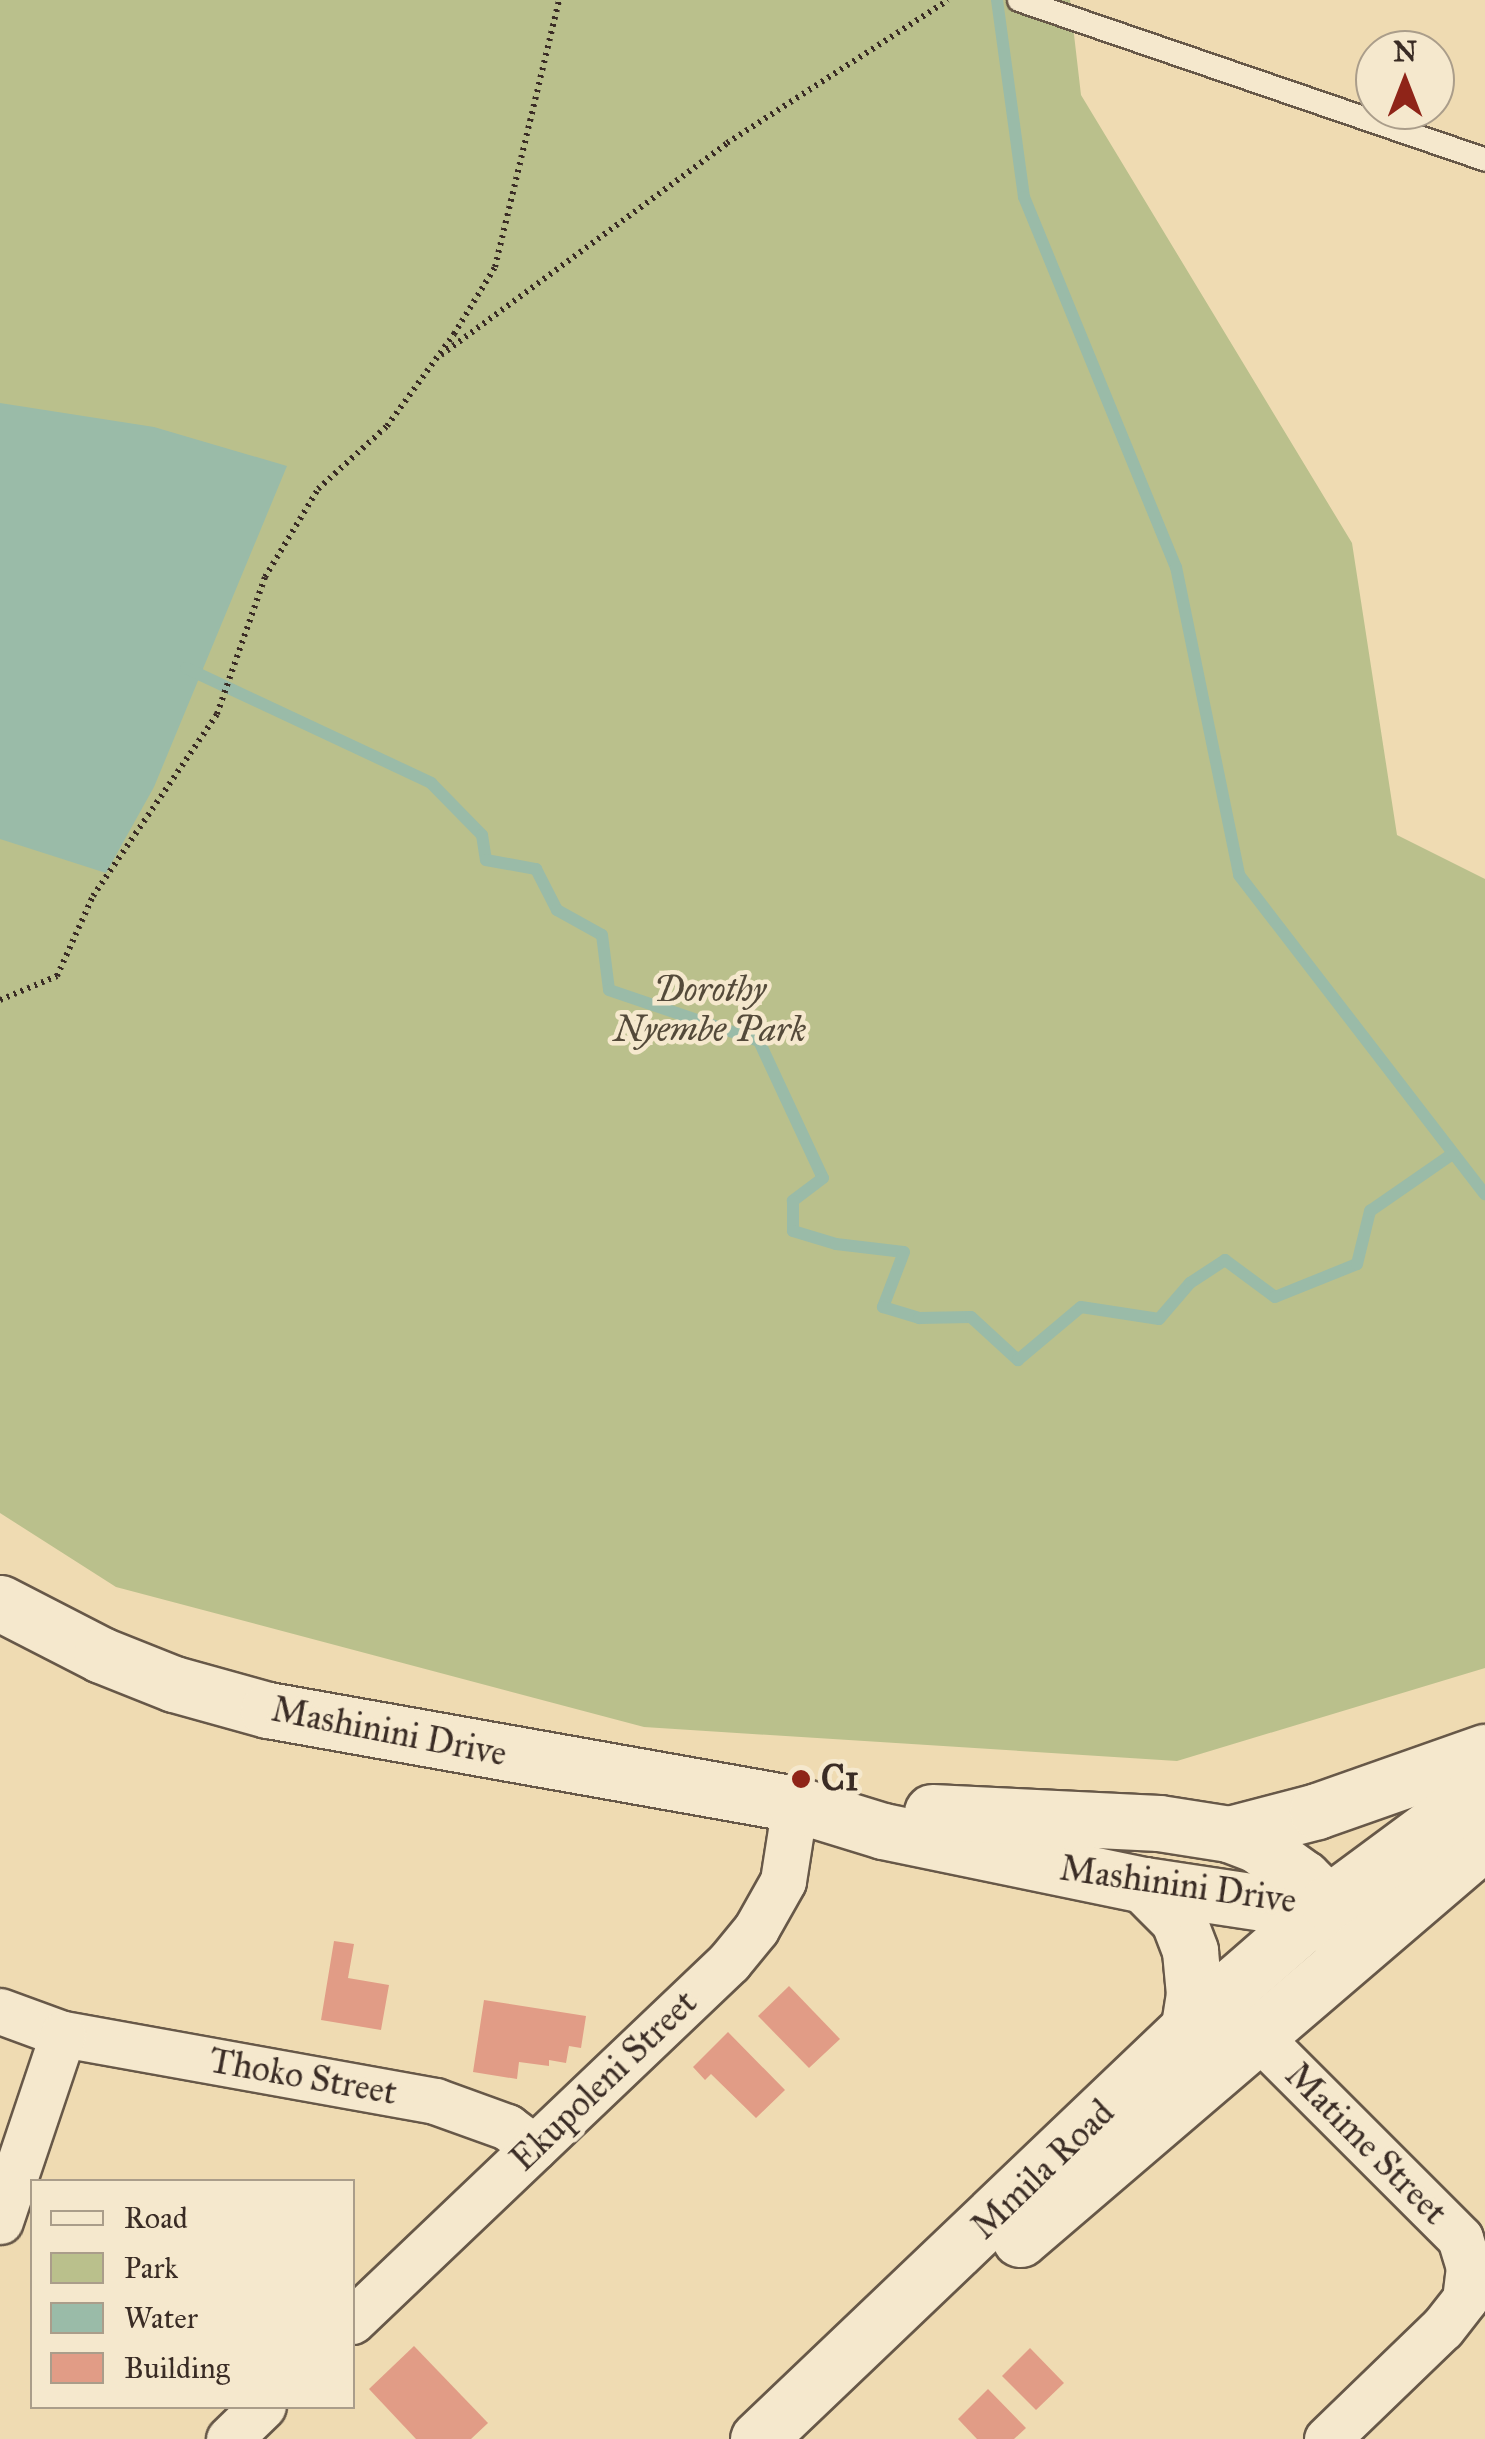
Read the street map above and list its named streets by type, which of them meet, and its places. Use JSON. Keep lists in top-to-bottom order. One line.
{"streets":{"main road":["Mashinini Drive","Mmila Road"],"street":["Thoko Street","Ekupoleni Street","Matime Street"]},"crossings":[["Mashinini Drive","Ekupoleni Street"],["Mashinini Drive","Mmila Road"],["Thoko Street","Ekupoleni Street"],["Matime Street","Mmila Road"]],"parks":["Dorothy Nyembe Park"],"places":["C1"],"legend":["Road","Park","Water","Building"],"north":"top"}
